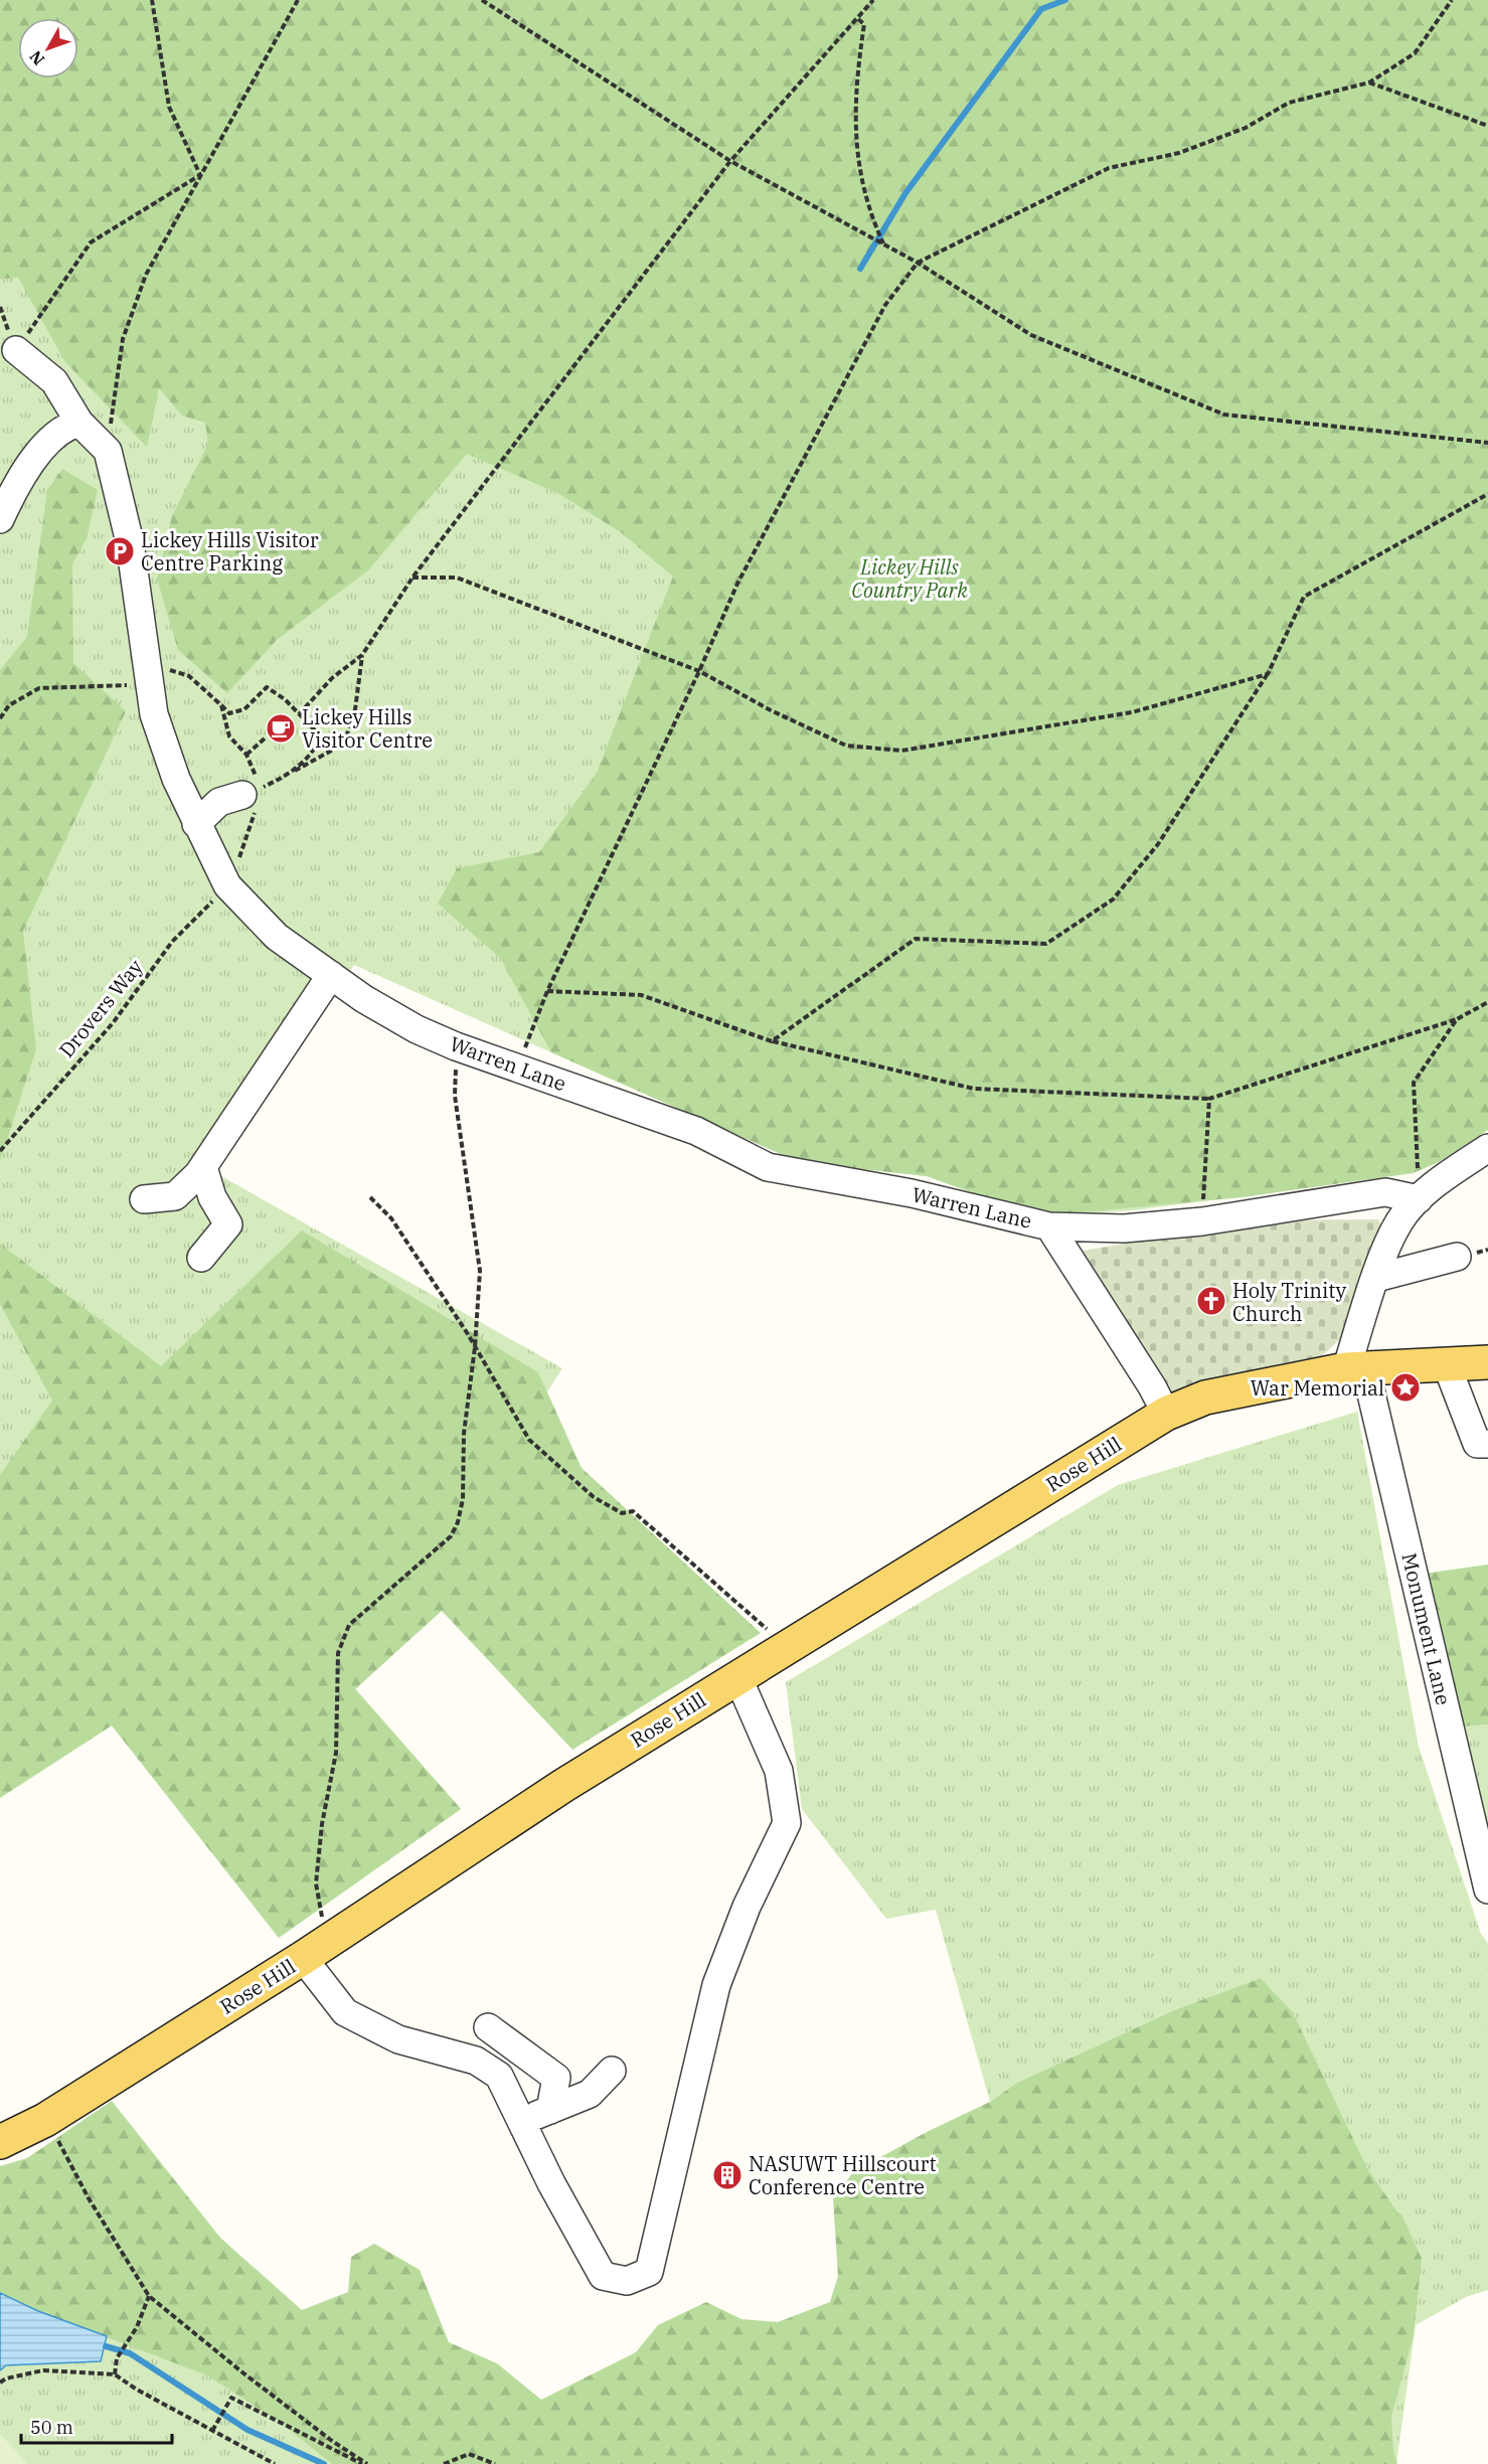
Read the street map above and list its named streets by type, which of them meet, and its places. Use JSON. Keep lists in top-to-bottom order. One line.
{"streets":{"main road":["Rose Hill"],"street":["Warren Lane","Monument Lane"],"path":["Drovers Way"]},"crossings":[["Drovers Way","Warren Lane"],["Warren Lane","Rose Hill"],["Rose Hill","Monument Lane"]],"parks":["Lickey Hills Country Park"],"places":{"parking":["Lickey Hills Visitor Centre Parking"],"cafe":["Lickey Hills Visitor Centre"],"church":["Holy Trinity Church"],"place":["War Memorial"],"building":["NASUWT Hillscourt Conference Centre"]},"scale_bar":"50 m","north":"bottom left"}
